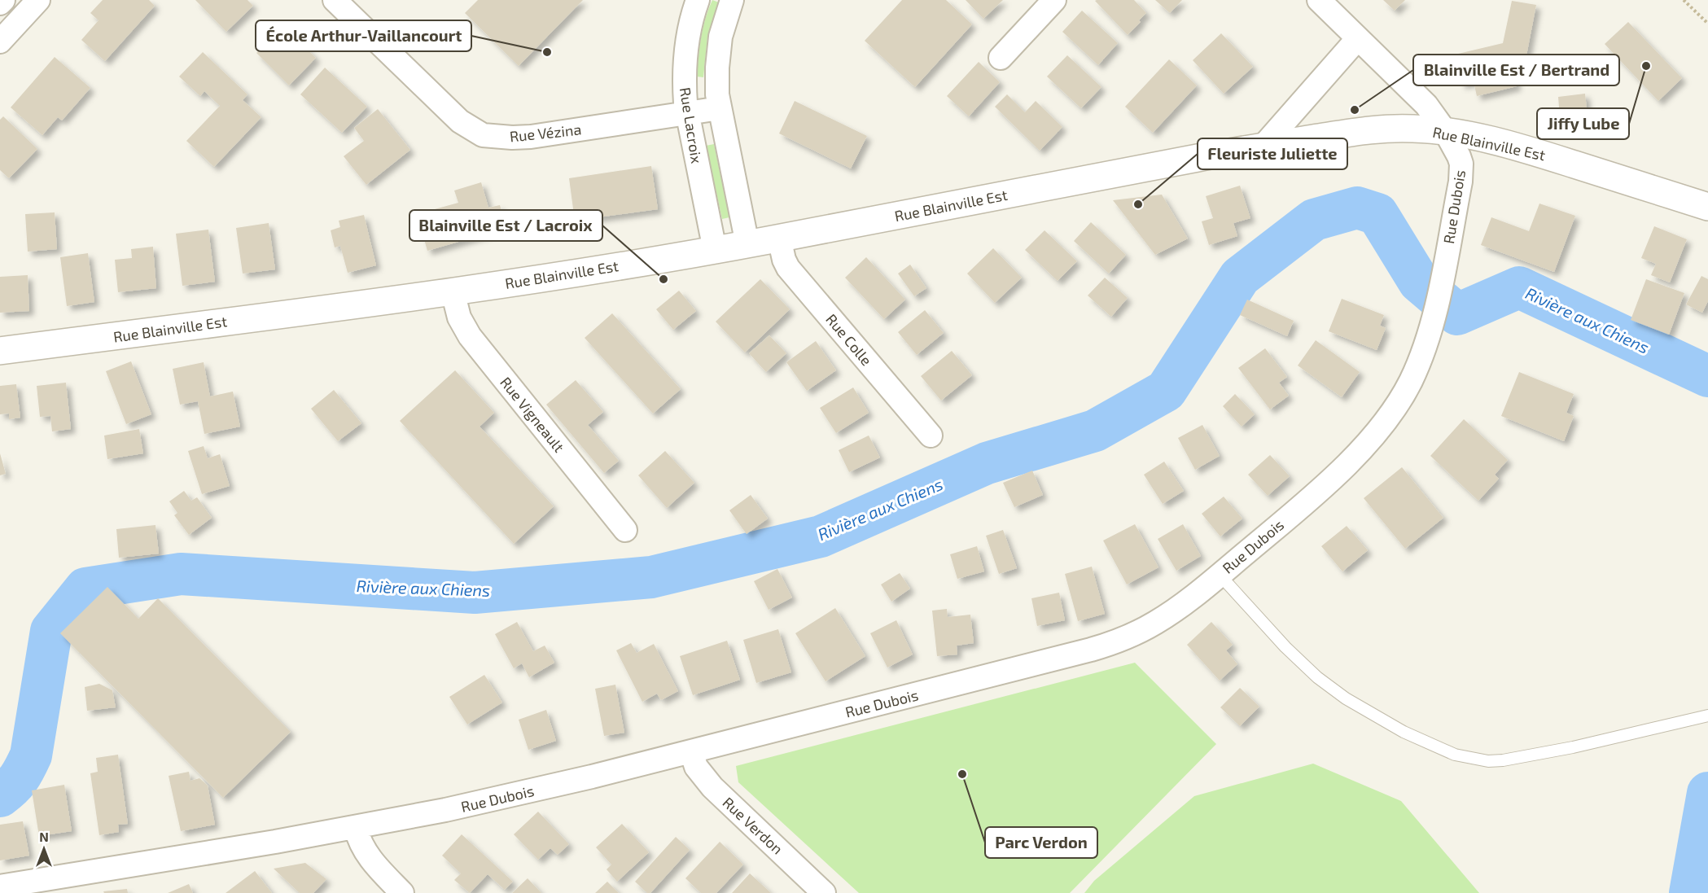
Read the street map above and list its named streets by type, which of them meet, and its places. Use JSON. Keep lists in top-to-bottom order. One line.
{"streets":{"street":["Rue Lacroix","Rue Vézina","Rue Blainville Est","Rue Dubois","Rue Colle","Rue Vigneault","Rue Verdon"]},"crossings":[["Rue Lacroix","Rue Vézina"],["Rue Lacroix","Rue Blainville Est"],["Rue Blainville Est","Rue Dubois"],["Rue Blainville Est","Rue Colle"],["Rue Blainville Est","Rue Vigneault"],["Rue Dubois","Rue Verdon"]],"water":["Rivière aux Chiens"],"places":["École Arthur-Vaillancourt","Jiffy Lube","Blainville Est / Bertrand","Fleuriste Juliette","Blainville Est / Lacroix","Parc Verdon"],"north":"top"}
